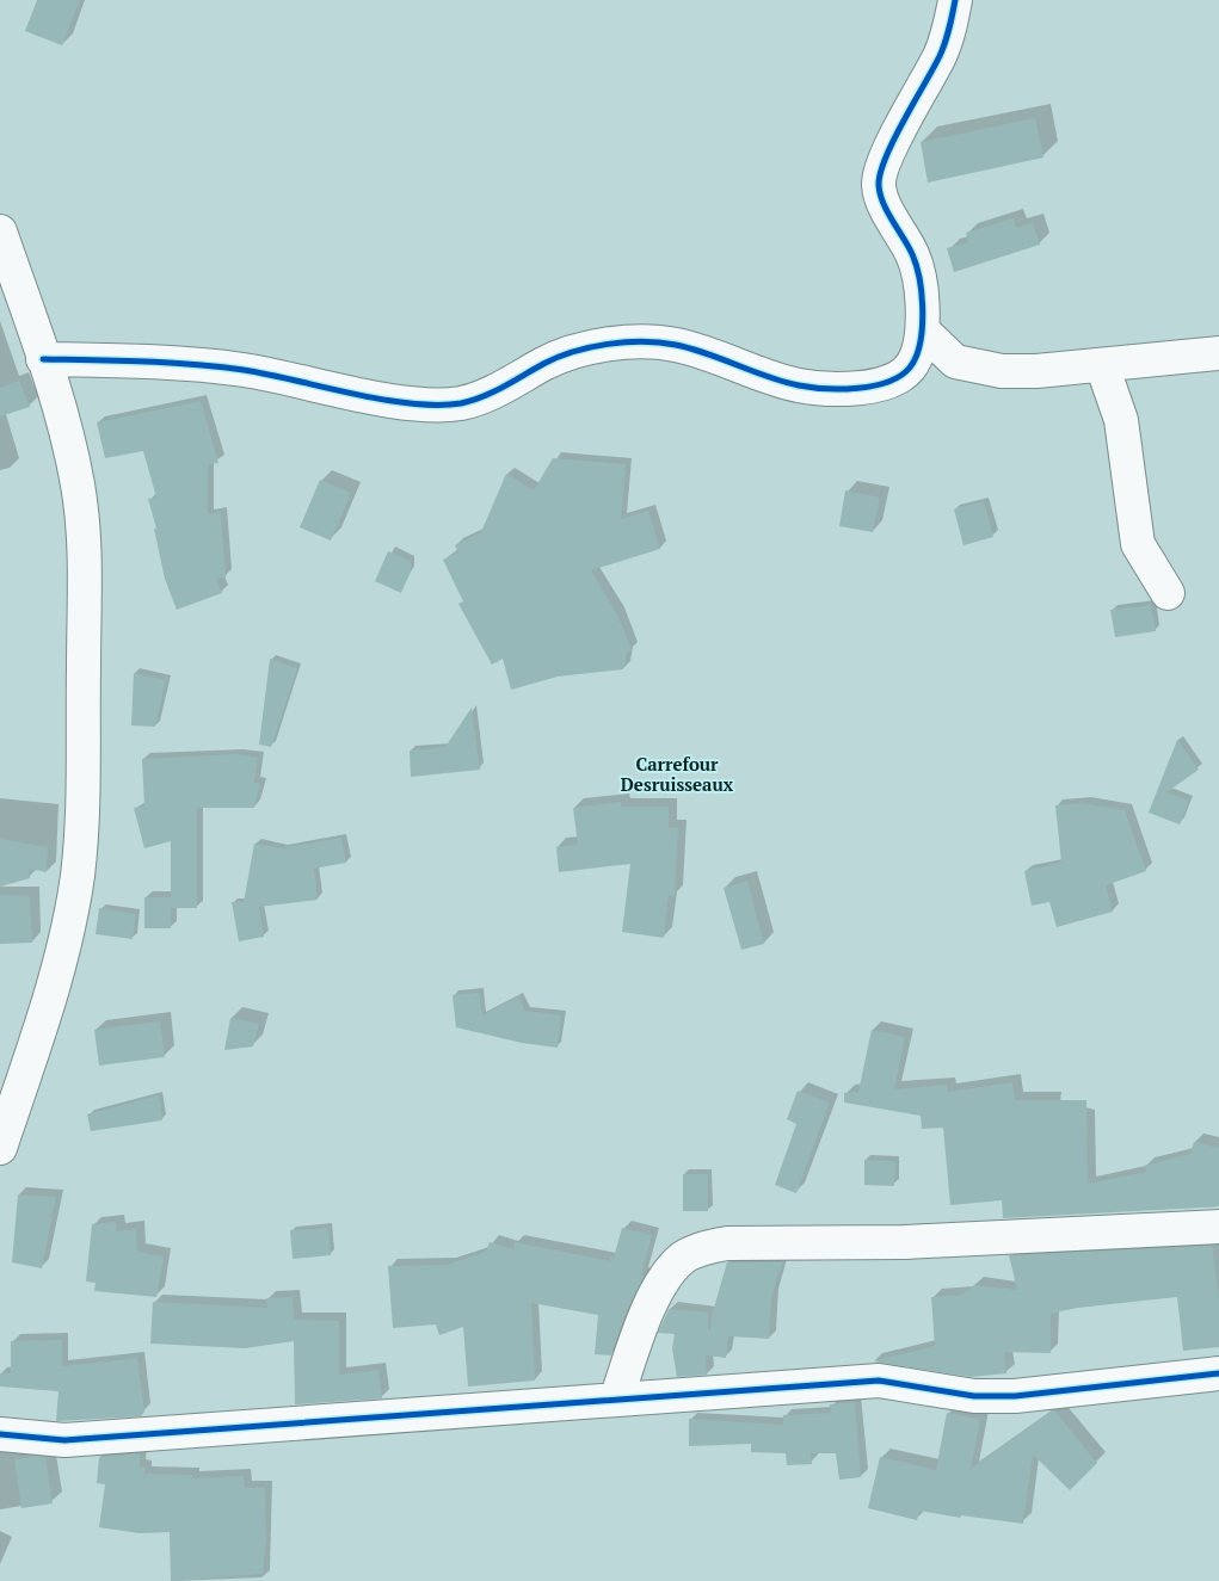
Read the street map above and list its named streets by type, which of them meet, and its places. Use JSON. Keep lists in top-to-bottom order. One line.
{"districts":["Carrefour Desruisseaux"]}
